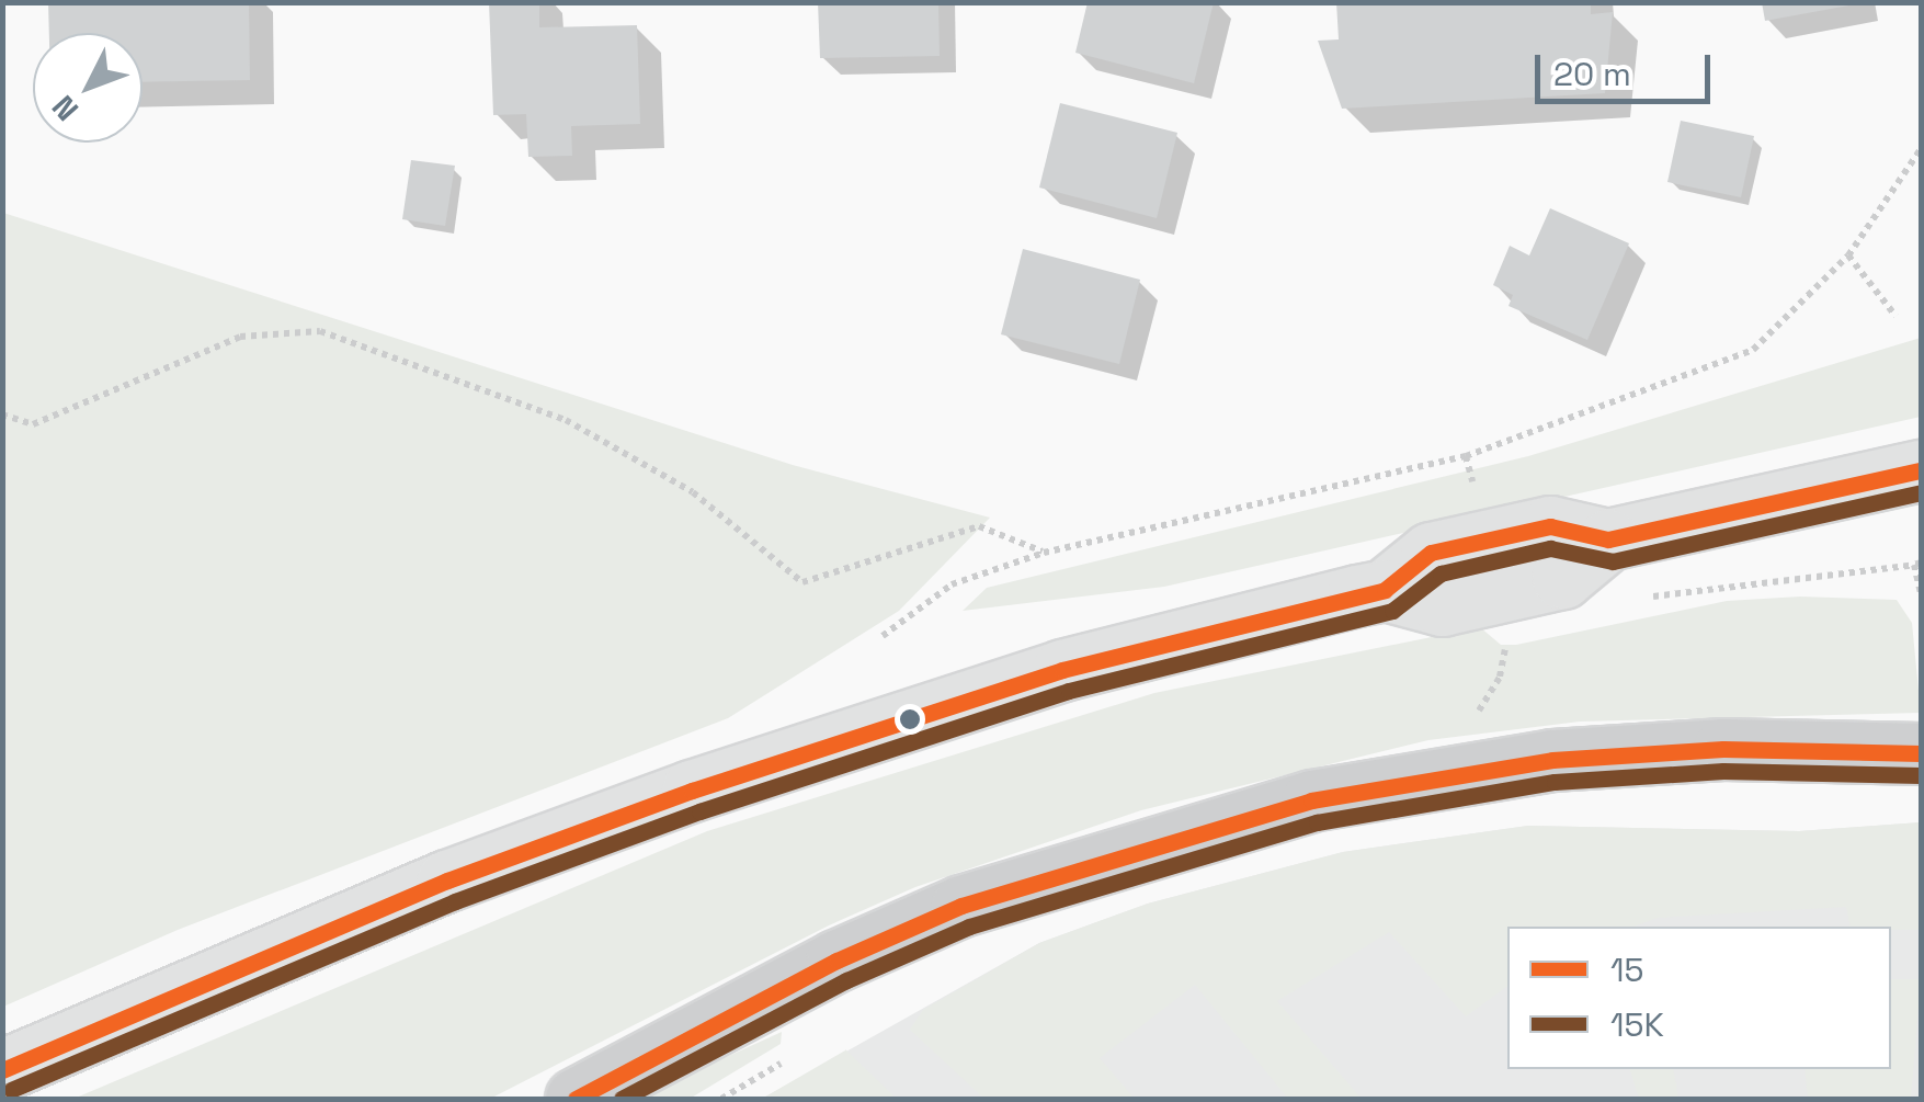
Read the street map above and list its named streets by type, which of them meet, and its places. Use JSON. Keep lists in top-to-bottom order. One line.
{"lines":["transit line 15","transit line 15K"],"legend":["15","15K"],"scale_bar":"20 m","north":"bottom left"}
